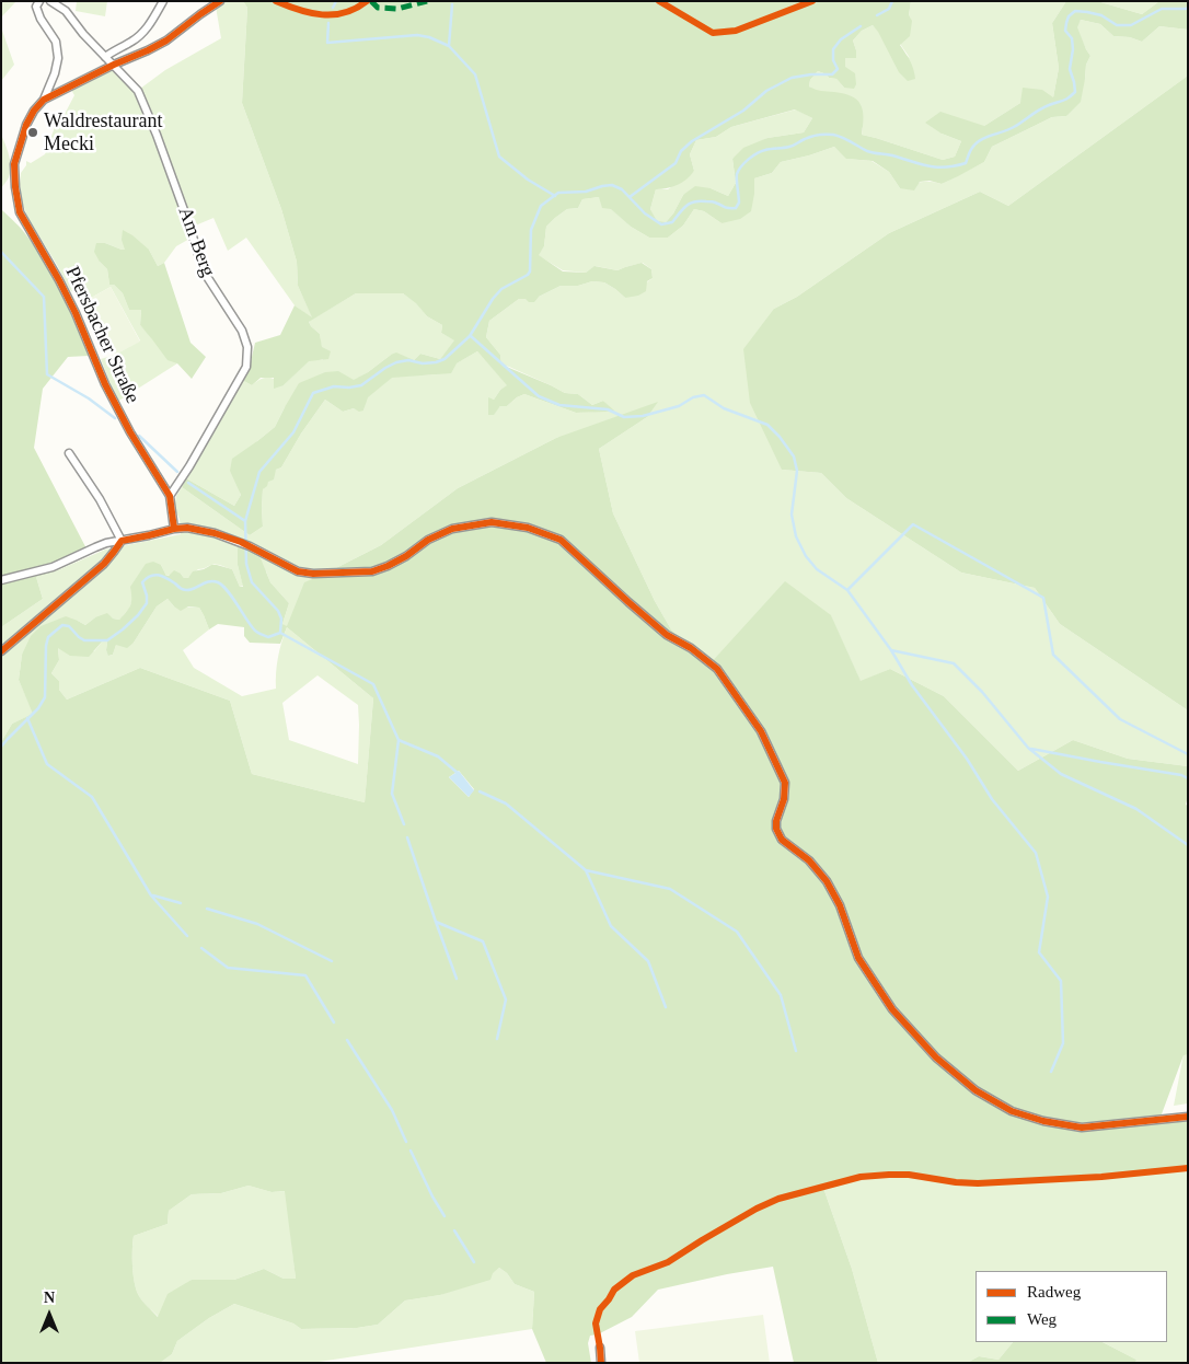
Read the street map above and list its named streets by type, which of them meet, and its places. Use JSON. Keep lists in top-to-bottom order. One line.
{"streets":{"street":["Am Berg","Pfersbacher Straße"]},"crossings":[["Am Berg","Pfersbacher Straße"]],"places":["Waldrestaurant Mecki"],"legend":["Radweg","Weg"],"north":"top"}
